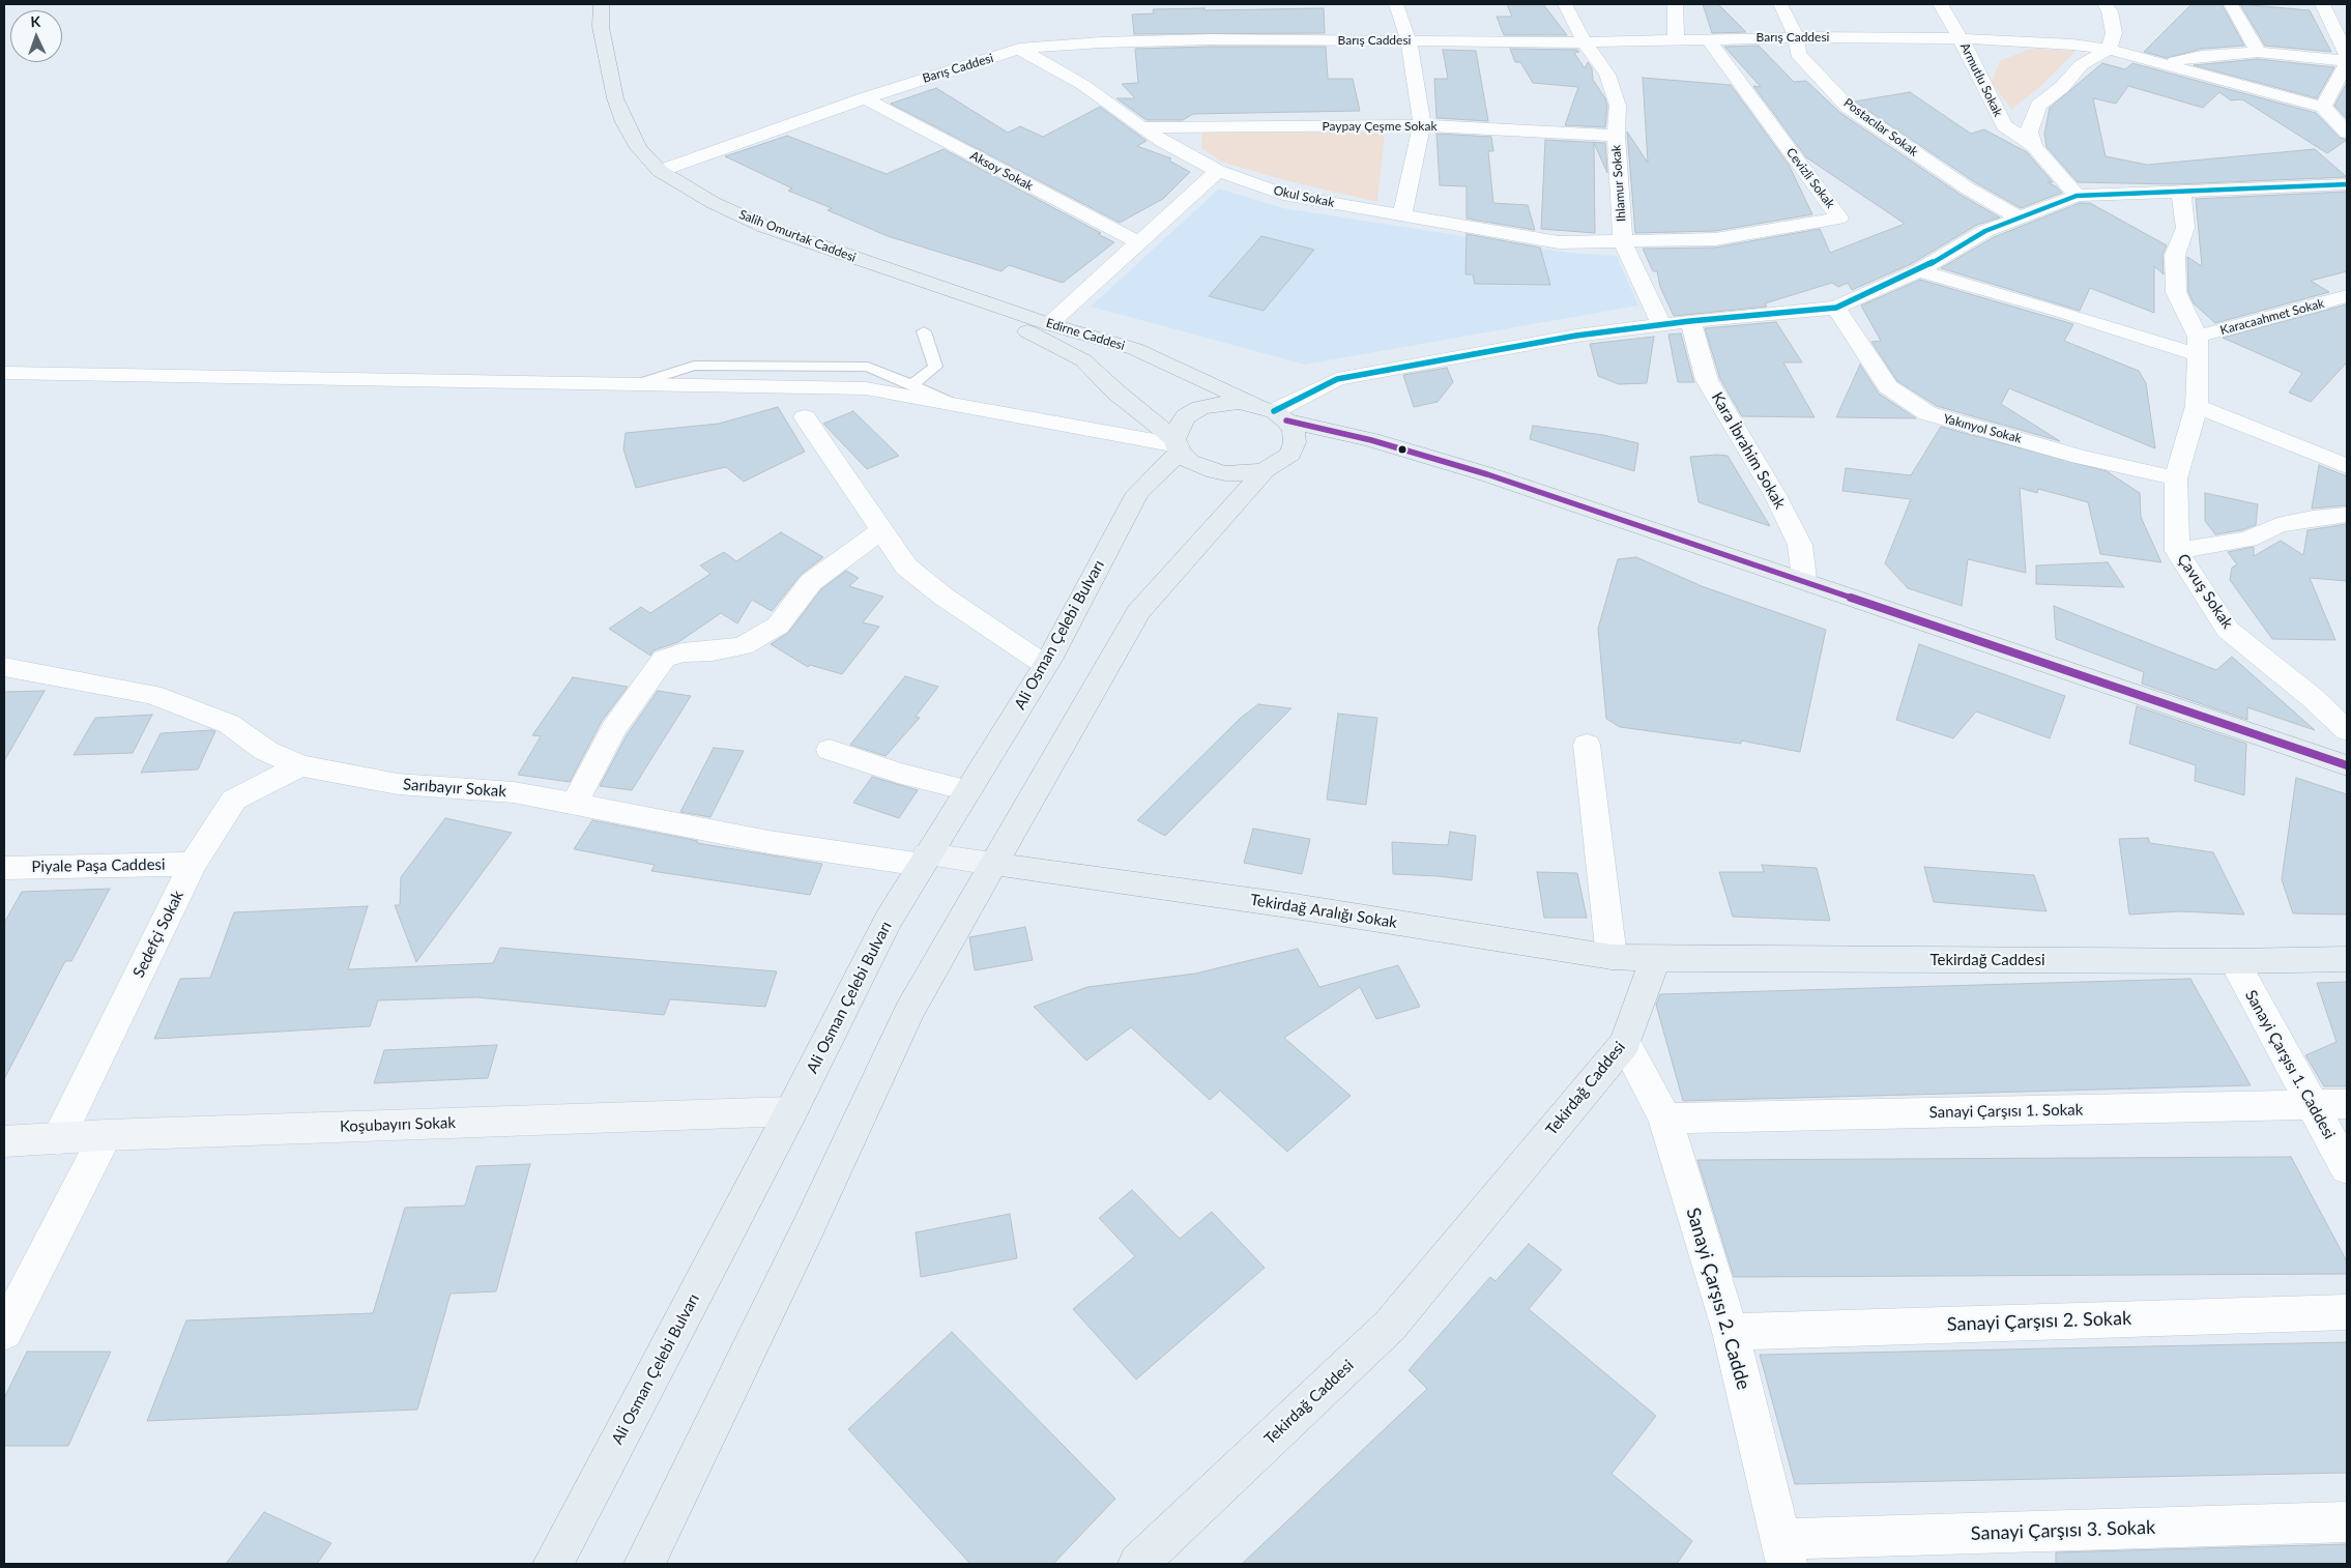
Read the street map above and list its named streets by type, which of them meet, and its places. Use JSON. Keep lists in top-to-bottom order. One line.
{"streets":{"main road":["Salih Omurtak Caddesi","Edirne Caddesi","Ali Osman Çelebi Bulvarı","Tekirdağ Aralığı Sokak","Tekirdağ Caddesi"],"street":["Barış Caddesi","Armutlu Sokak","Paypay Çeşme Sokak","Postacılar Sokak","Aksoy Sokak","Cevizli Sokak","Ihlamur Sokak","Okul Sokak","Karacaahmet Sokak","Yakınyol Sokak","Kara İbrahim Sokak","Çavuş Sokak","Sarıbayır Sokak","Piyale Paşa Caddesi","Sedefçi Sokak","Sanayi Çarşısı 1. Caddesi","Sanayi Çarşısı 1. Sokak","Koşubayırı Sokak","Sanayi Çarşısı 2. Cadde","Sanayi Çarşısı 2. Sokak","Sanayi Çarşısı 3. Sokak"]},"crossings":[["Barış Caddesi","Armutlu Sokak"],["Barış Caddesi","Postacılar Sokak"],["Barış Caddesi","Aksoy Sokak"],["Barış Caddesi","Cevizli Sokak"],["Barış Caddesi","Ihlamur Sokak"],["Barış Caddesi","Okul Sokak"],["Barış Caddesi","Salih Omurtak Caddesi"],["Paypay Çeşme Sokak","Ihlamur Sokak"],["Paypay Çeşme Sokak","Okul Sokak"],["Cevizli Sokak","Ihlamur Sokak"],["Cevizli Sokak","Okul Sokak"],["Ihlamur Sokak","Okul Sokak"],["Salih Omurtak Caddesi","Edirne Caddesi"],["Karacaahmet Sokak","Çavuş Sokak"],["Edirne Caddesi","Ali Osman Çelebi Bulvarı"],["Yakınyol Sokak","Çavuş Sokak"],["Ali Osman Çelebi Bulvarı","Sarıbayır Sokak"],["Ali Osman Çelebi Bulvarı","Koşubayırı Sokak"],["Sarıbayır Sokak","Sedefçi Sokak"],["Piyale Paşa Caddesi","Sedefçi Sokak"],["Tekirdağ Aralığı Sokak","Tekirdağ Caddesi"],["Sedefçi Sokak","Koşubayırı Sokak"],["Tekirdağ Caddesi","Sanayi Çarşısı 1. Caddesi"],["Tekirdağ Caddesi","Sanayi Çarşısı 2. Cadde"],["Sanayi Çarşısı 1. Caddesi","Sanayi Çarşısı 1. Sokak"],["Sanayi Çarşısı 1. Sokak","Sanayi Çarşısı 2. Cadde"],["Sanayi Çarşısı 2. Cadde","Sanayi Çarşısı 2. Sokak"],["Sanayi Çarşısı 2. Cadde","Sanayi Çarşısı 3. Sokak"]],"north":"top"}
